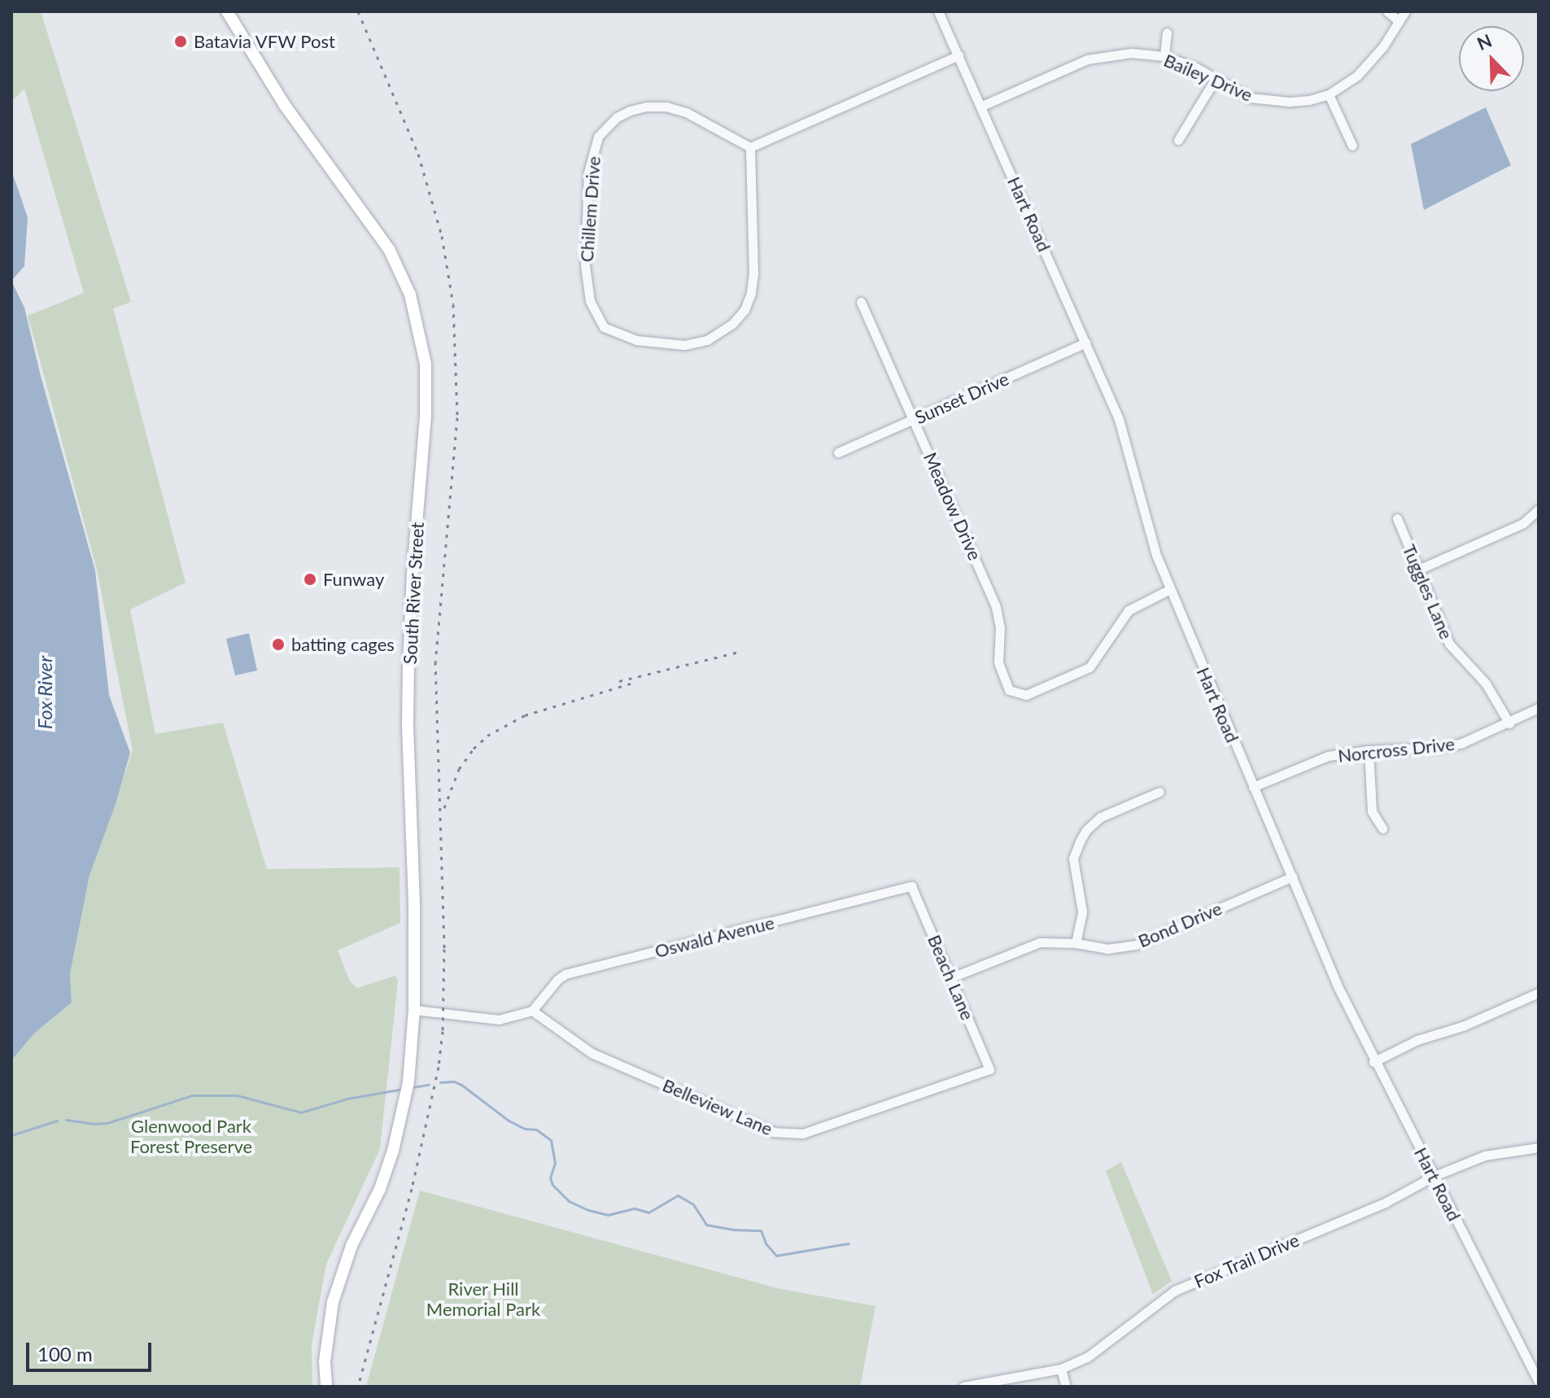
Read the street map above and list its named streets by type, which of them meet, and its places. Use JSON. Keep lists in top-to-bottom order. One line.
{"streets":{"main road":["South River Street"],"street":["Bailey Drive","Chillem Drive","Hart Road","Sunset Drive","Meadow Drive","Tuggles Lane","Norcross Drive","Bond Drive","Oswald Avenue","Beach Lane","Belleview Lane","Fox Trail Drive"]},"crossings":[["Bailey Drive","Hart Road"],["Hart Road","Sunset Drive"],["Hart Road","Meadow Drive"],["Hart Road","Norcross Drive"],["Hart Road","Bond Drive"],["Hart Road","Fox Trail Drive"],["Sunset Drive","Meadow Drive"],["Tuggles Lane","Norcross Drive"],["Bond Drive","Beach Lane"],["Oswald Avenue","Beach Lane"],["Oswald Avenue","Belleview Lane"],["Beach Lane","Belleview Lane"]],"water":["Fox River"],"parks":["Glenwood Park Forest Preserve","River Hill Memorial Park"],"places":["Batavia VFW Post","Funway","batting cages"],"scale_bar":"100 m","north":"top left"}
